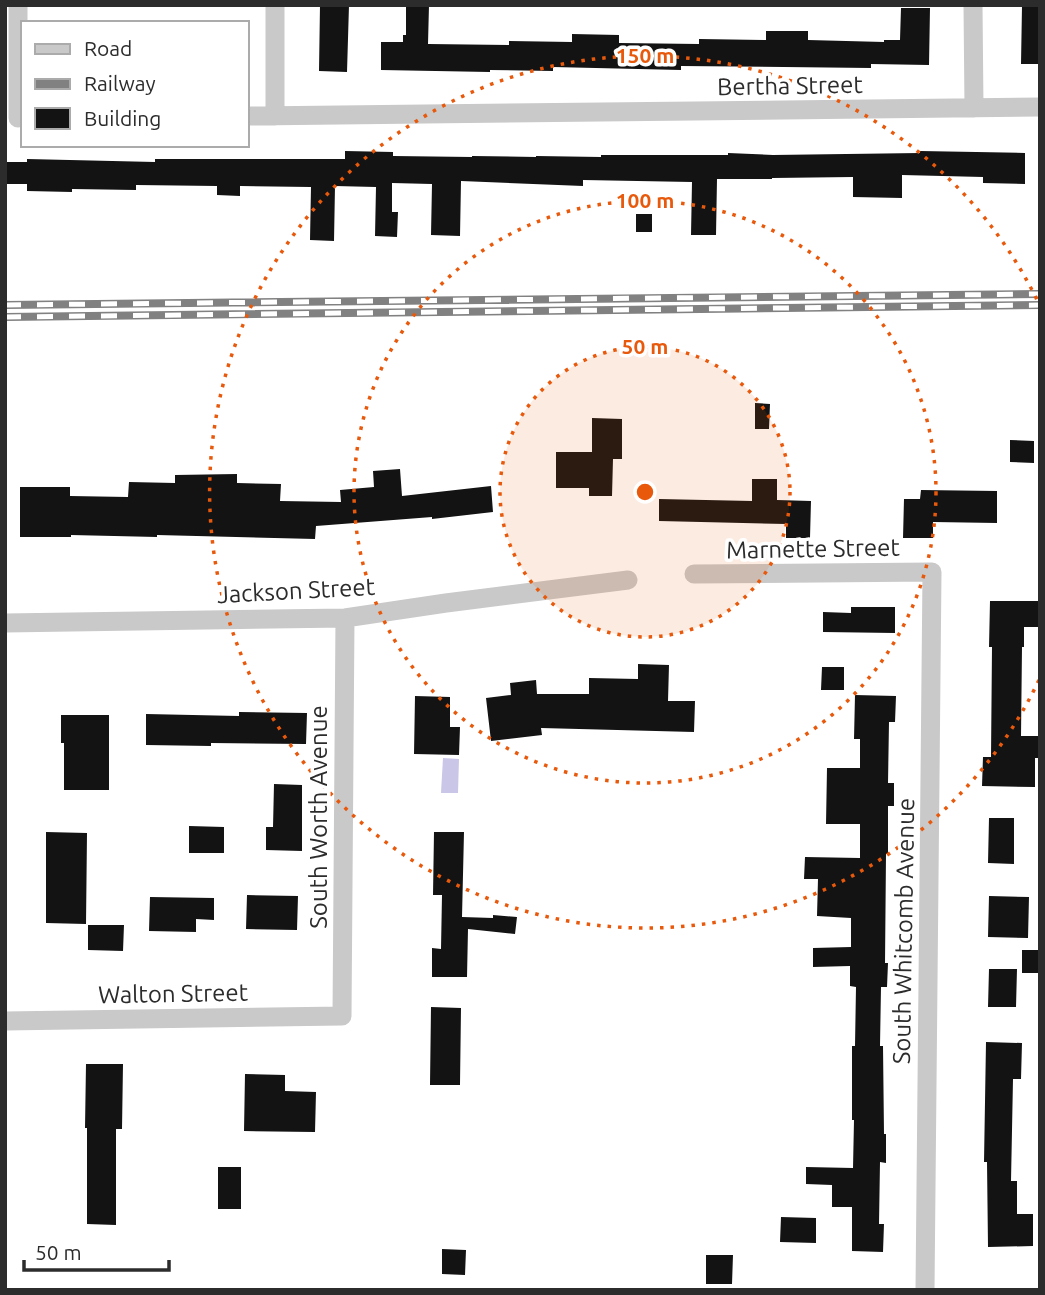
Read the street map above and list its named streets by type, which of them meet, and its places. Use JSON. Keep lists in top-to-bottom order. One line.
{"streets":{"street":["Bertha Street","Marnette Street","Jackson Street","South Worth Avenue","South Whitcomb Avenue","Walton Street"]},"crossings":[["Marnette Street","South Whitcomb Avenue"],["Jackson Street","South Worth Avenue"],["South Worth Avenue","Walton Street"]],"legend":["Road","Railway","Building"],"scale_bar":"50 m","rings":["150 m","100 m","50 m"]}
